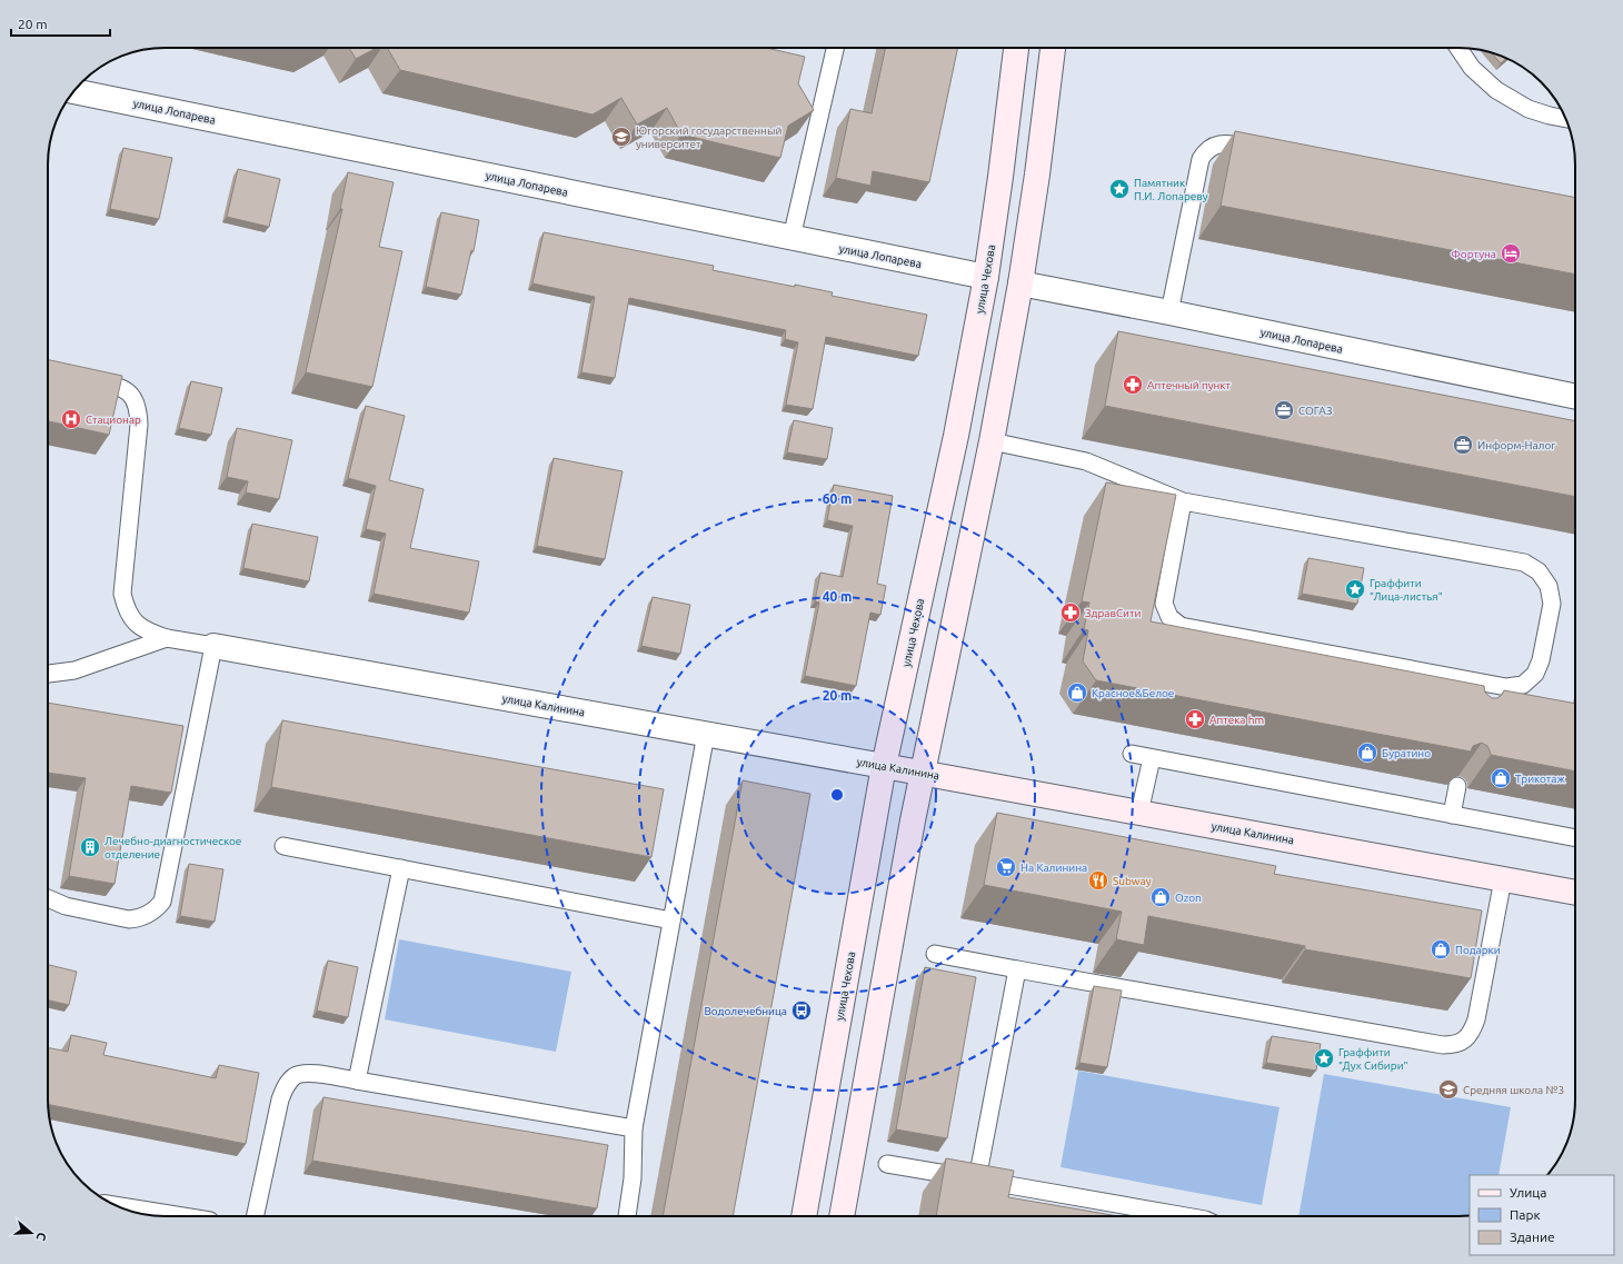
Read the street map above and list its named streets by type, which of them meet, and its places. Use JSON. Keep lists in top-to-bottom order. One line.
{"streets":{"main road":["улица Чехова","улица Калинина"],"street":["улица Лопарева"]},"crossings":[["улица Лопарева","улица Чехова"],["улица Чехова","улица Калинина"]],"places":{"school or university":["Югорский государственный университет","Средняя школа №3"],"place":["Памятник П.И. Лопареву","Граффити \"Лица-листья\"","Граффити \"Дух Сибири\""],"hotel":["Фортуна"],"pharmacy":["Аптечный пункт","ЗдравСити","Аптека hm"],"office":["СОГАЗ","Информ-Налог"],"hospital":["Стационар"],"shop":["Красное&Белое","Буратино","Трикотаж","Ozon","Подарки"],"building":["Лечебно-диагностическое отделение"],"supermarket":["На Калинина"],"restaurant":["Subway"],"bus stop":["Водолечебница"]},"legend":["Улица","Парк","Здание"],"scale_bar":"20 m","north":"right","rings":["60 m","40 m","20 m"]}
